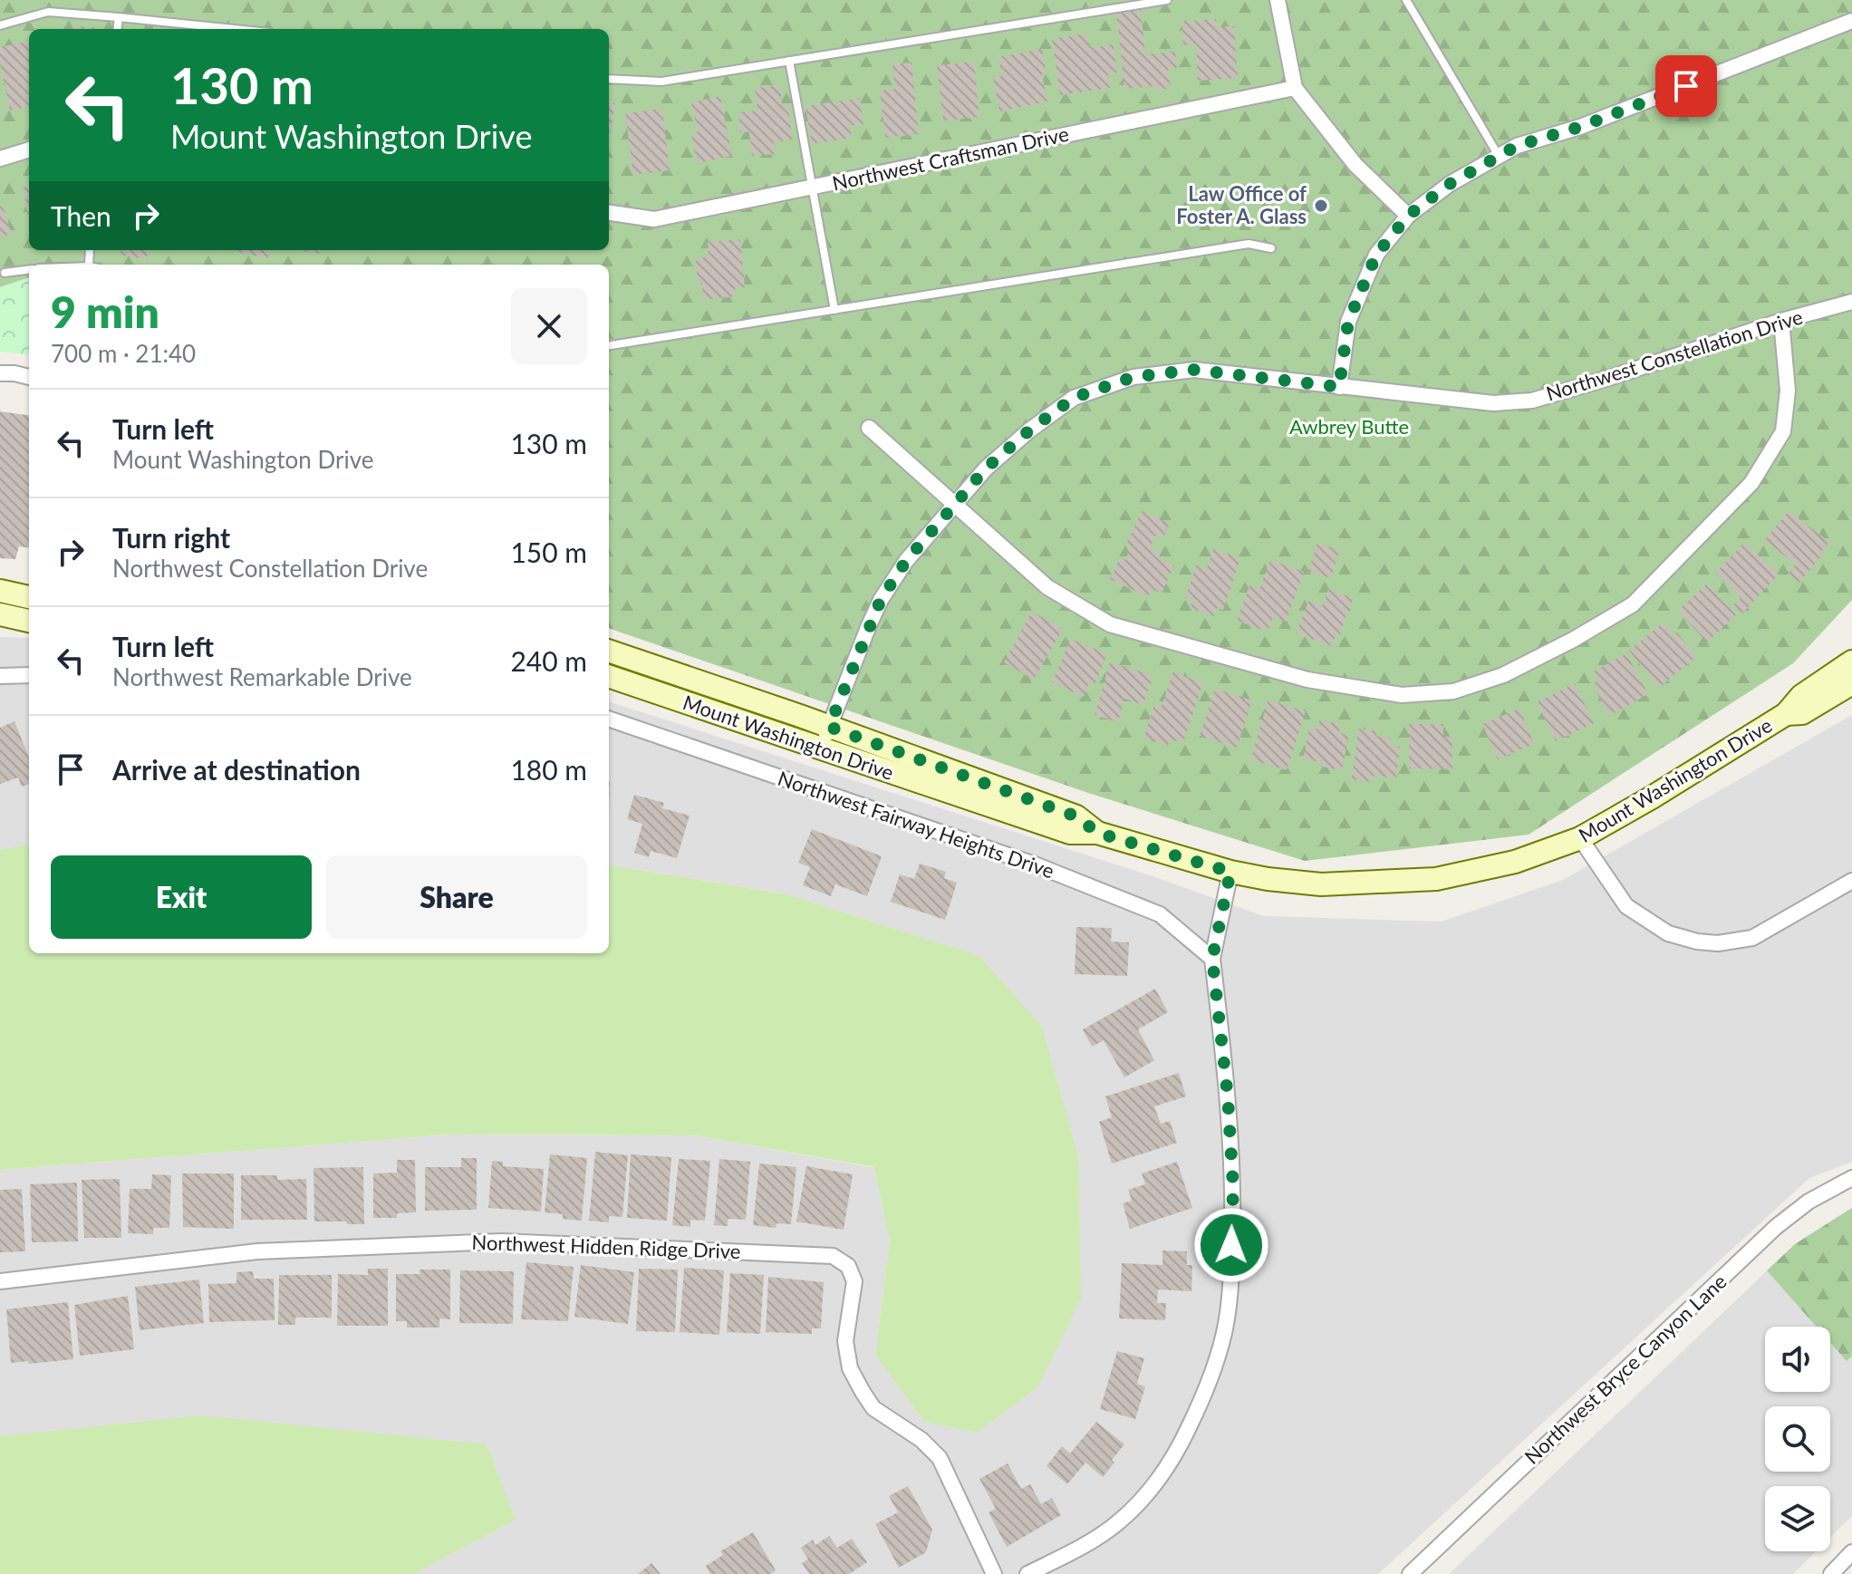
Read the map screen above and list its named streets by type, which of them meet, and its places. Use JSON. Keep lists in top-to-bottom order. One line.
{"streets":{"main road":["Mount Washington Drive"],"street":["Northwest Craftsman Drive","Northwest Constellation Drive","Northwest Fairway Heights Drive","Northwest Hidden Ridge Drive","Northwest Bryce Canyon Lane"]},"crossings":[["Northwest Constellation Drive","Mount Washington Drive"]],"parks":["Awbrey Butte"],"places":["Law Office of Foster A. Glass"],"page":{"turn":["130 m","Mount Washington Drive"],"then":"Then","heading":["9 min","700 m · 21:40"],"list":[{"name":"Turn left","note":"Mount Washington Drive","value":"130 m"},{"name":"Turn right","note":"Northwest Constellation Drive","value":"150 m"},{"name":"Turn left","note":"Northwest Remarkable Drive","value":"240 m"},{"name":"Arrive at destination","value":"180 m"}],"buttons":["Exit","Share"]}}
